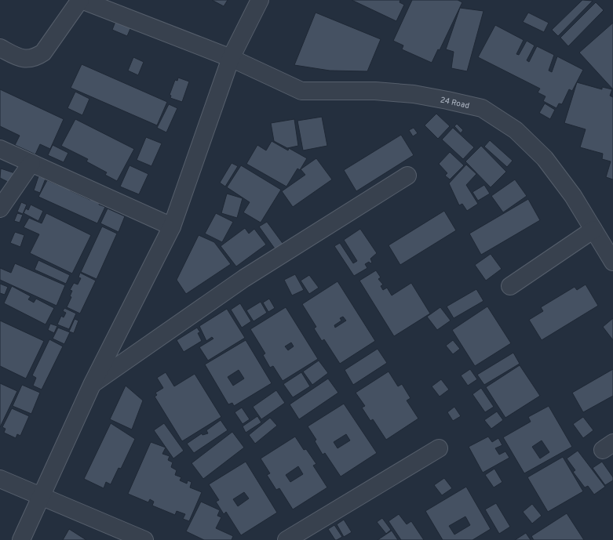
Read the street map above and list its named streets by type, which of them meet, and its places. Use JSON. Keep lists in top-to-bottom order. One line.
{"streets":{"street":["24 Road"]}}
